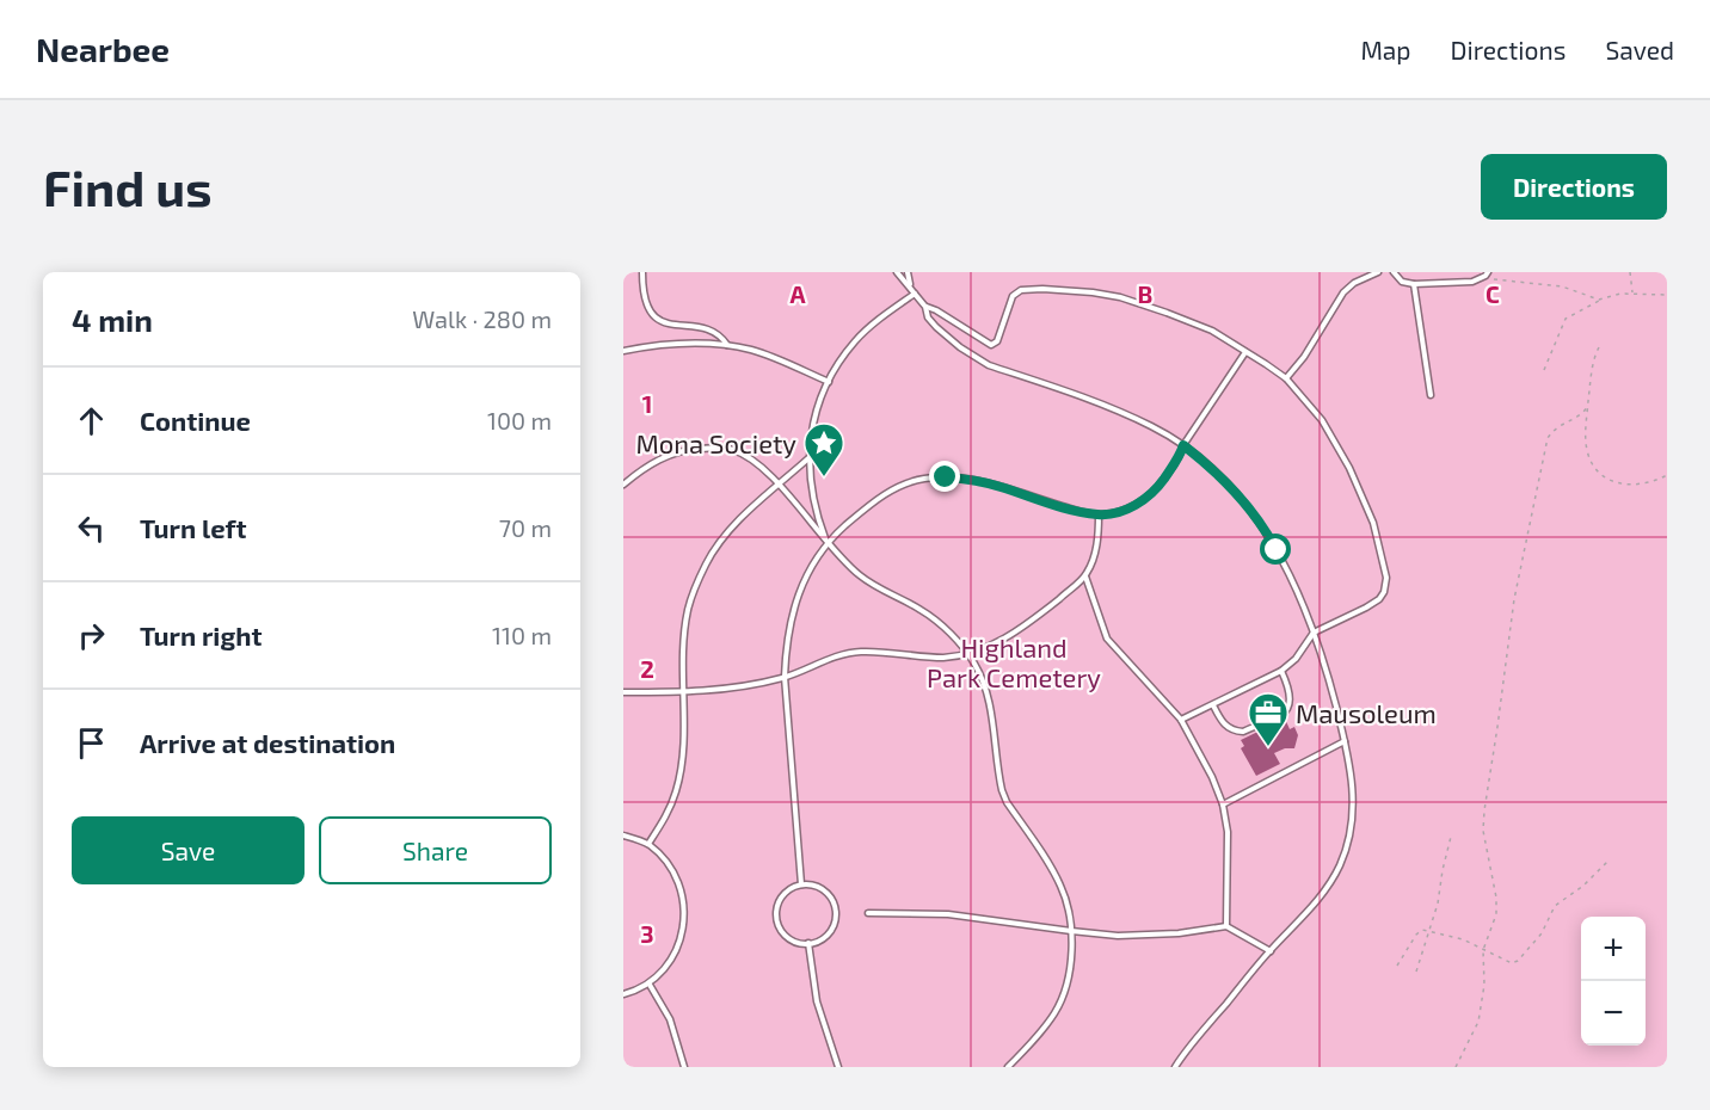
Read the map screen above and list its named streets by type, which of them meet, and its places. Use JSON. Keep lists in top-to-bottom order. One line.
{"parks":["Highland Park Cemetery"],"places":{"place":["Mona Society"],"office":["Mausoleum"]},"page":{"header":"Nearbee","nav":["Map","Directions","Saved"],"buttons":["Directions",["Save","Share"]],"title":"Find us","heading":["4 min","Walk · 280 m"],"list":[["Continue","100 m"],["Turn left","70 m"],["Turn right","110 m"],"Arrive at destination"],"map_buttons":["+","−"]},"grid":{"columns":["A","B","C"],"rows":["1","2","3"]}}
